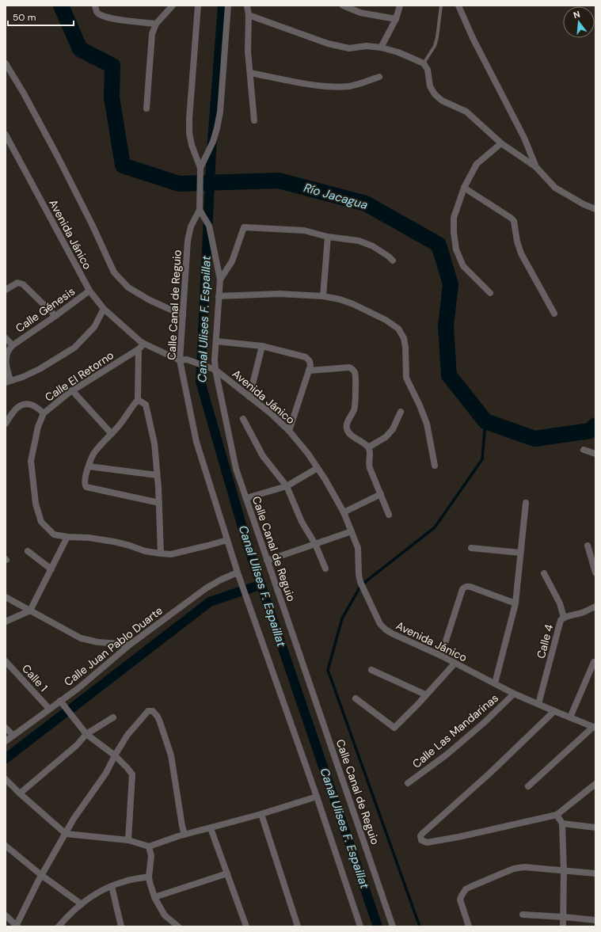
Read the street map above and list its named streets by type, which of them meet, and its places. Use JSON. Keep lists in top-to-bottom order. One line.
{"streets":{"street":["Avenida Jánico","Calle Canal de Reguio","Calle Génesis","Calle El Retorno","Calle 4","Calle Juan Pablo Duarte","Calle 1","Calle Las Mandarinas"]},"crossings":[["Avenida Jánico","Calle Canal de Reguio"],["Avenida Jánico","Calle Génesis"],["Avenida Jánico","Calle El Retorno"],["Avenida Jánico","Calle 4"],["Avenida Jánico","Calle Las Mandarinas"],["Calle Canal de Reguio","Calle El Retorno"],["Calle Canal de Reguio","Calle Juan Pablo Duarte"],["Calle Juan Pablo Duarte","Calle 1"]],"water":["Río Jacagua","Canal Ulises F. Espaillat"],"scale_bar":"50 m","north":"top"}
